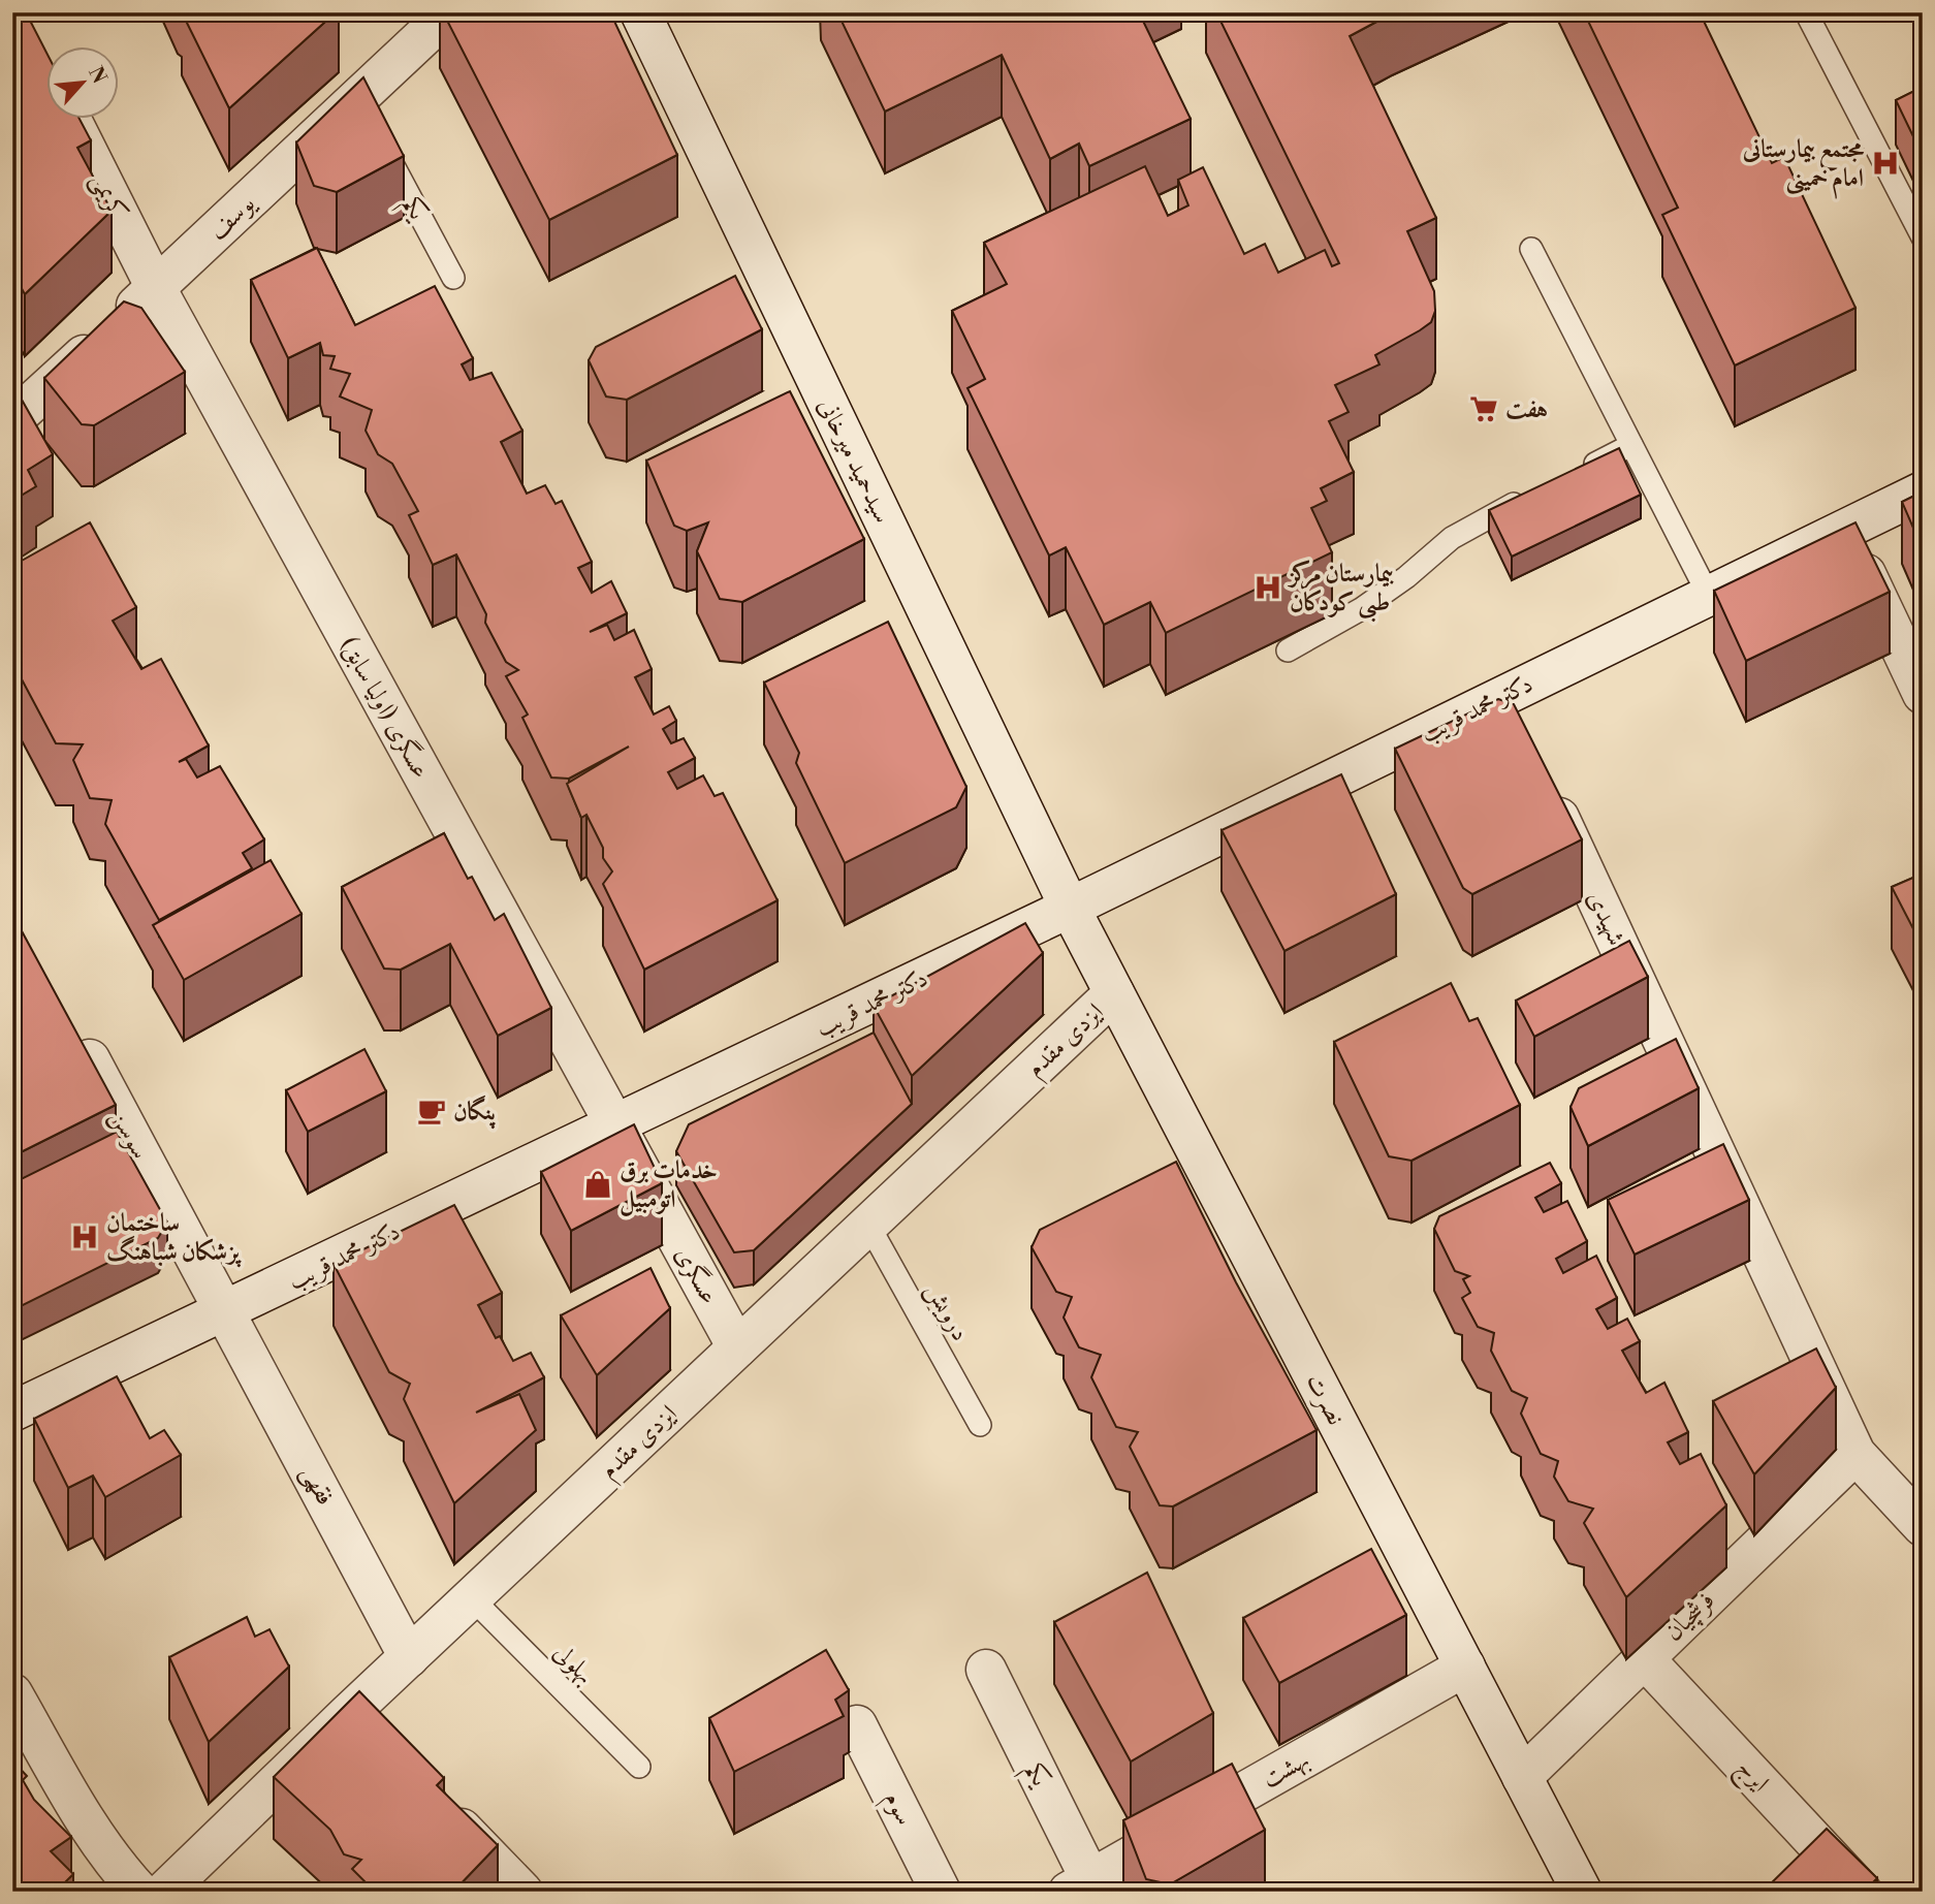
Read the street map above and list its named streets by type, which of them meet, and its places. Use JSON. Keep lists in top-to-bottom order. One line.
{"streets":{"street":["کریمی","یکم","یوسف","سیدحمید میرخانی","عسگری (اولیا سابق)","دکتر محمد قریب","شهیدی","ایزدی مقدم","سوسن","عسگری","نصرت","فقهی","فرشچیان","بهشت","ایرج","سوم"],"lane":["درویش","بهلولی"]},"crossings":[["کریمی","یوسف"],["کریمی","عسگری (اولیا سابق)"],["یکم","یوسف"],["یکم","بهشت"],["یوسف","عسگری (اولیا سابق)"],["سیدحمید میرخانی","دکتر محمد قریب"],["سیدحمید میرخانی","نصرت"],["عسگری (اولیا سابق)","دکتر محمد قریب"],["عسگری (اولیا سابق)","عسگری"],["دکتر محمد قریب","سوسن"],["دکتر محمد قریب","عسگری"],["دکتر محمد قریب","نصرت"],["دکتر محمد قریب","فقهی"],["شهیدی","فرشچیان"],["ایزدی مقدم","عسگری"],["ایزدی مقدم","درویش"],["ایزدی مقدم","نصرت"],["ایزدی مقدم","فقهی"],["ایزدی مقدم","بهلولی"],["سوسن","فقهی"],["نصرت","فرشچیان"],["نصرت","بهشت"],["فرشچیان","ایرج"]],"places":{"hospital":["مجتمع بیمارستانی امام خمینی","بیمارستان مرکز طبی کودکان","ساختمان پزشکان شباهنگ"],"supermarket":["هفت"],"cafe":["پنگان"],"shop":["خدمات برق اتومبیل"]},"north":"top right"}
